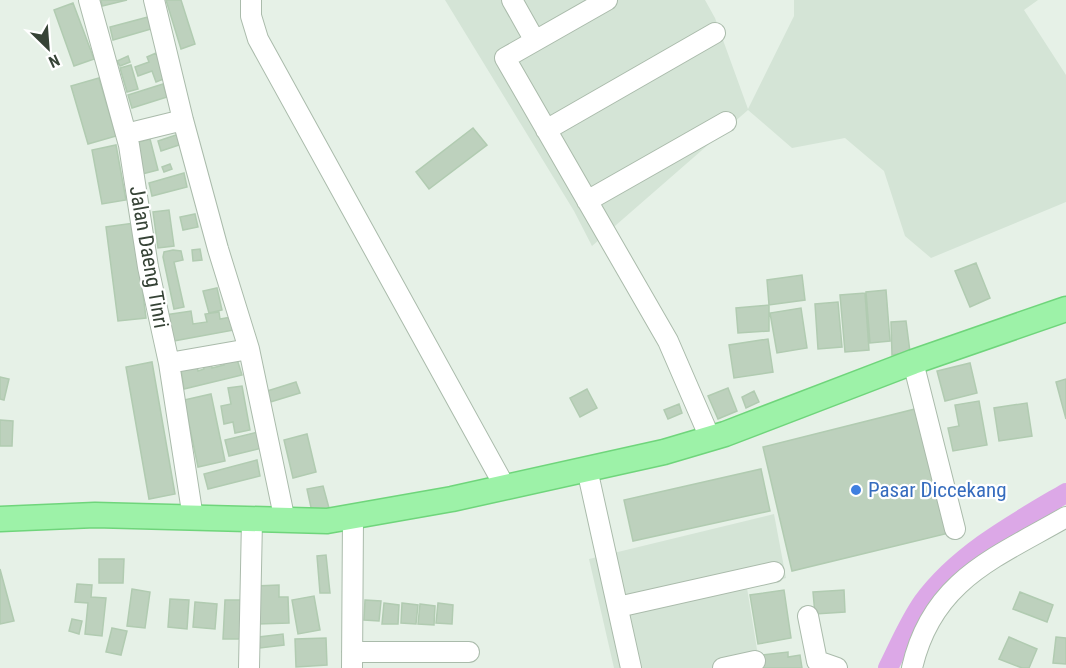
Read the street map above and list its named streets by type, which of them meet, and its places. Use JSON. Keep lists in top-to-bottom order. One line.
{"streets":{"street":["Jalan Daeng Tinri"]},"places":["Pasar Diccekang"],"north":"bottom right"}
